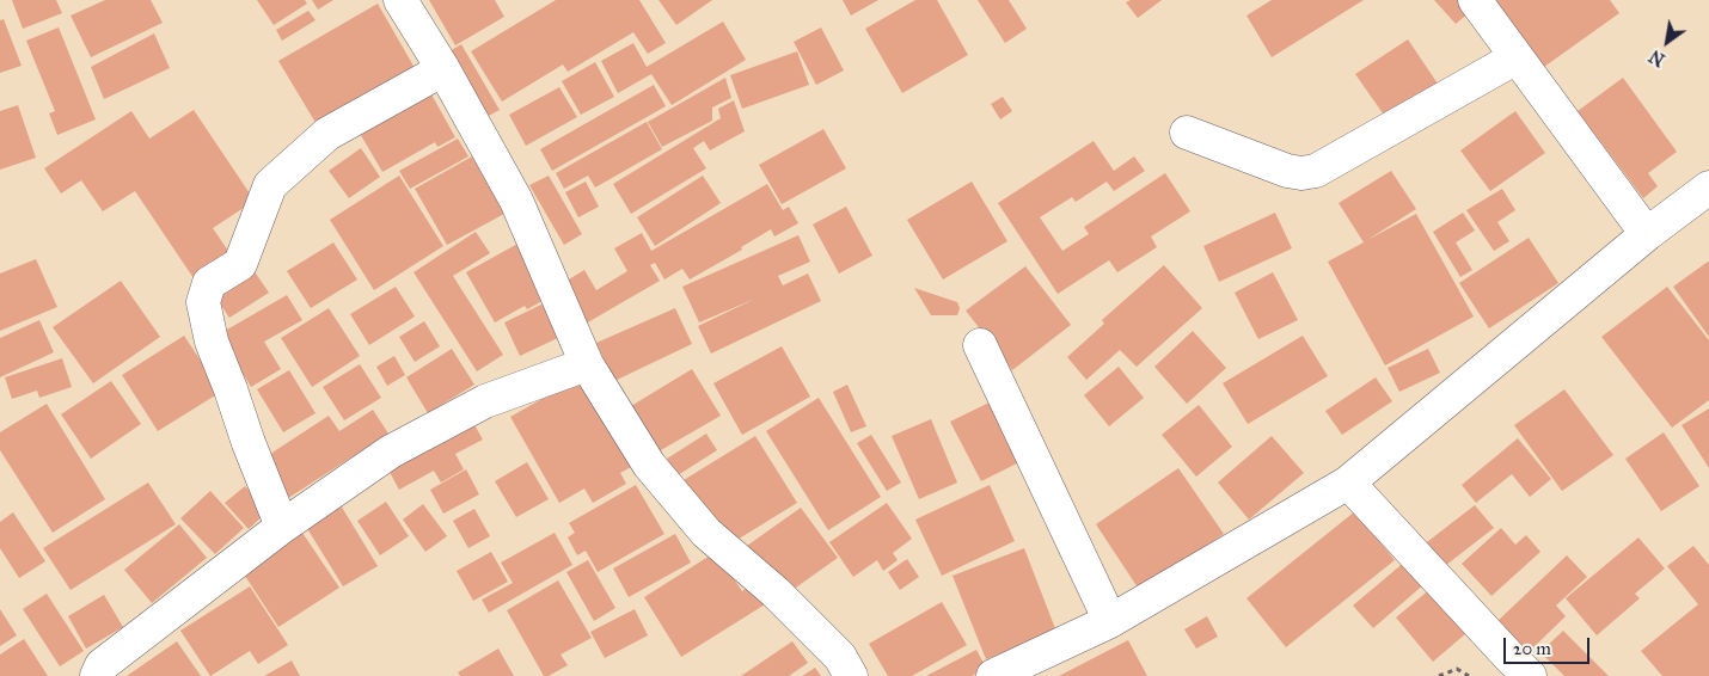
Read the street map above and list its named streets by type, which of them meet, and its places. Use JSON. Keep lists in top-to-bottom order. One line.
{"scale_bar":"20 m","north":"bottom left"}
